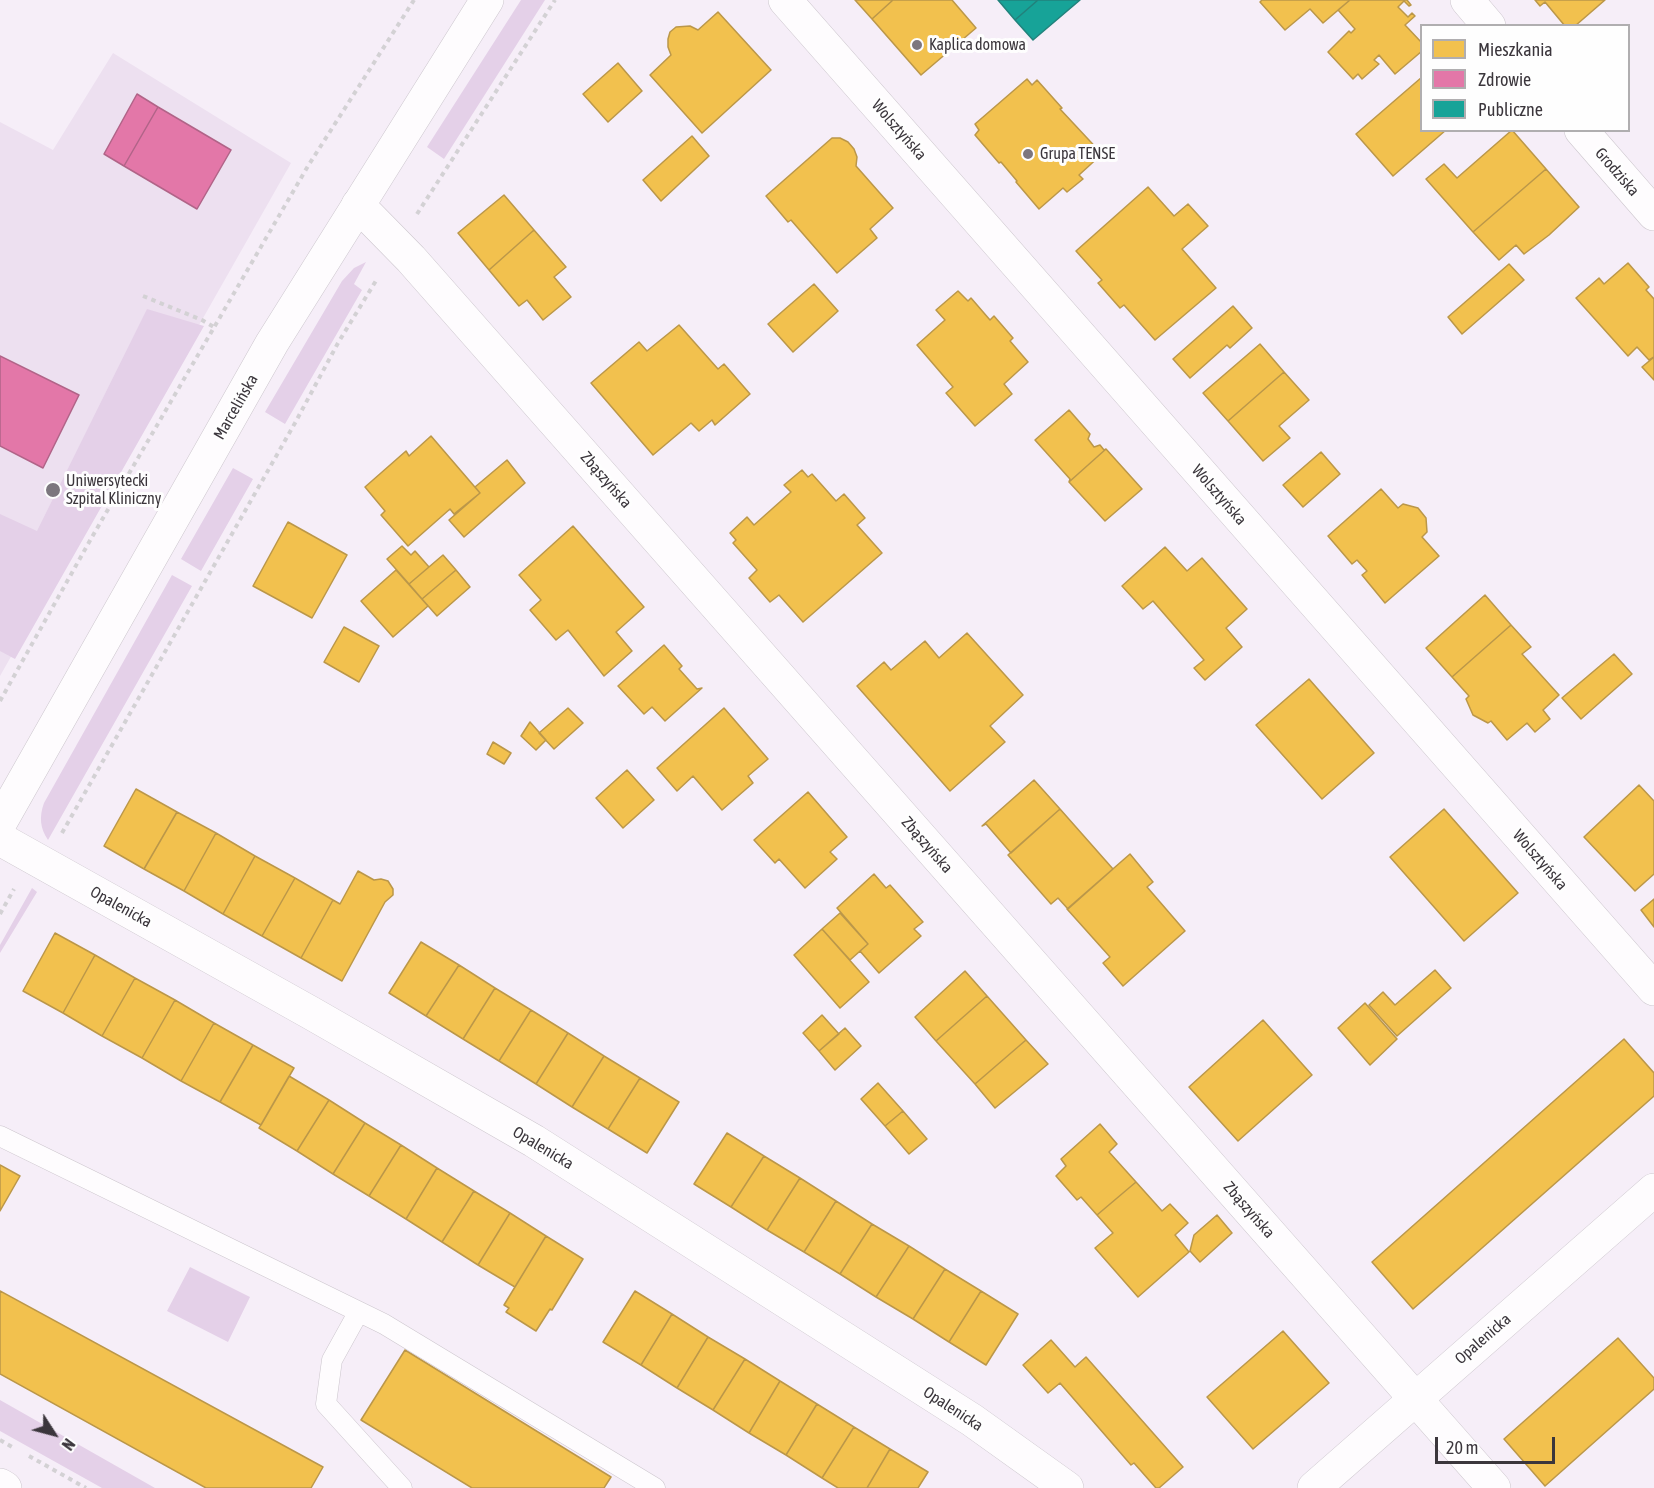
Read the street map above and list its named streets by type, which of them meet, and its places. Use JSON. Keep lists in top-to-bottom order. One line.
{"streets":{"street":["Wolsztyńska","Grodziska","Marcelińska","Zbąszyńska","Opalenicka"]},"crossings":[["Marcelińska","Zbąszyńska"],["Zbąszyńska","Opalenicka"]],"places":["Kaplica domowa","Grupa TENSE","Uniwersytecki Szpital Kliniczny"],"legend":["Mieszkania","Zdrowie","Publiczne"],"scale_bar":"20 m","north":"bottom right"}
